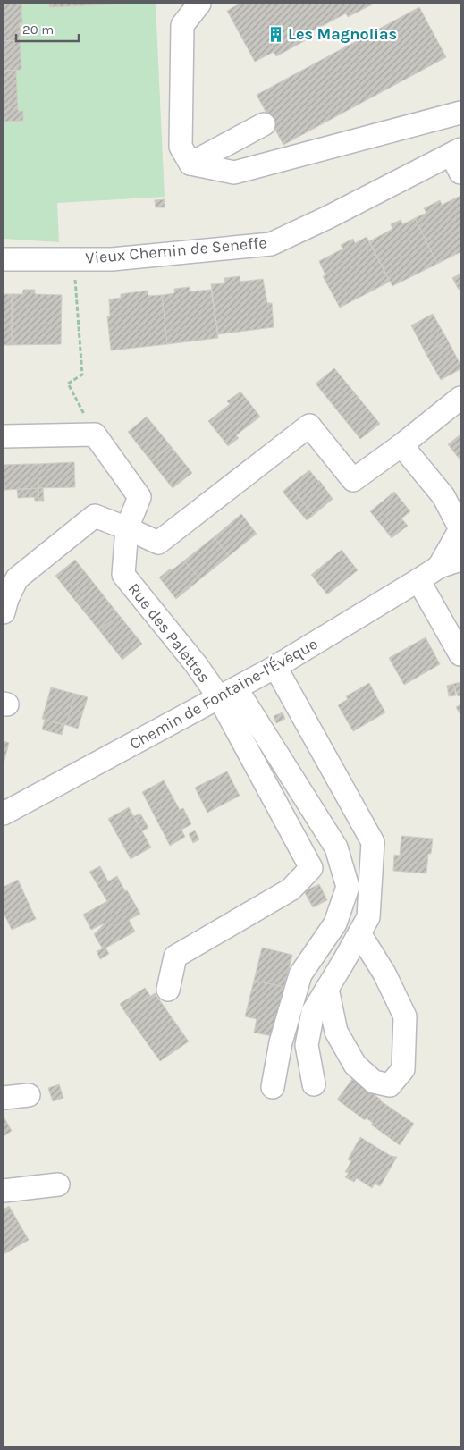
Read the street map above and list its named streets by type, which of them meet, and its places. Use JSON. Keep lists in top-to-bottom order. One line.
{"streets":{"street":["Vieux Chemin de Seneffe","Rue des Palettes","Chemin de Fontaine-l'Évêque"]},"crossings":[["Rue des Palettes","Chemin de Fontaine-l'Évêque"]],"places":{"building":["Les Magnolias"]},"scale_bar":"20 m"}
